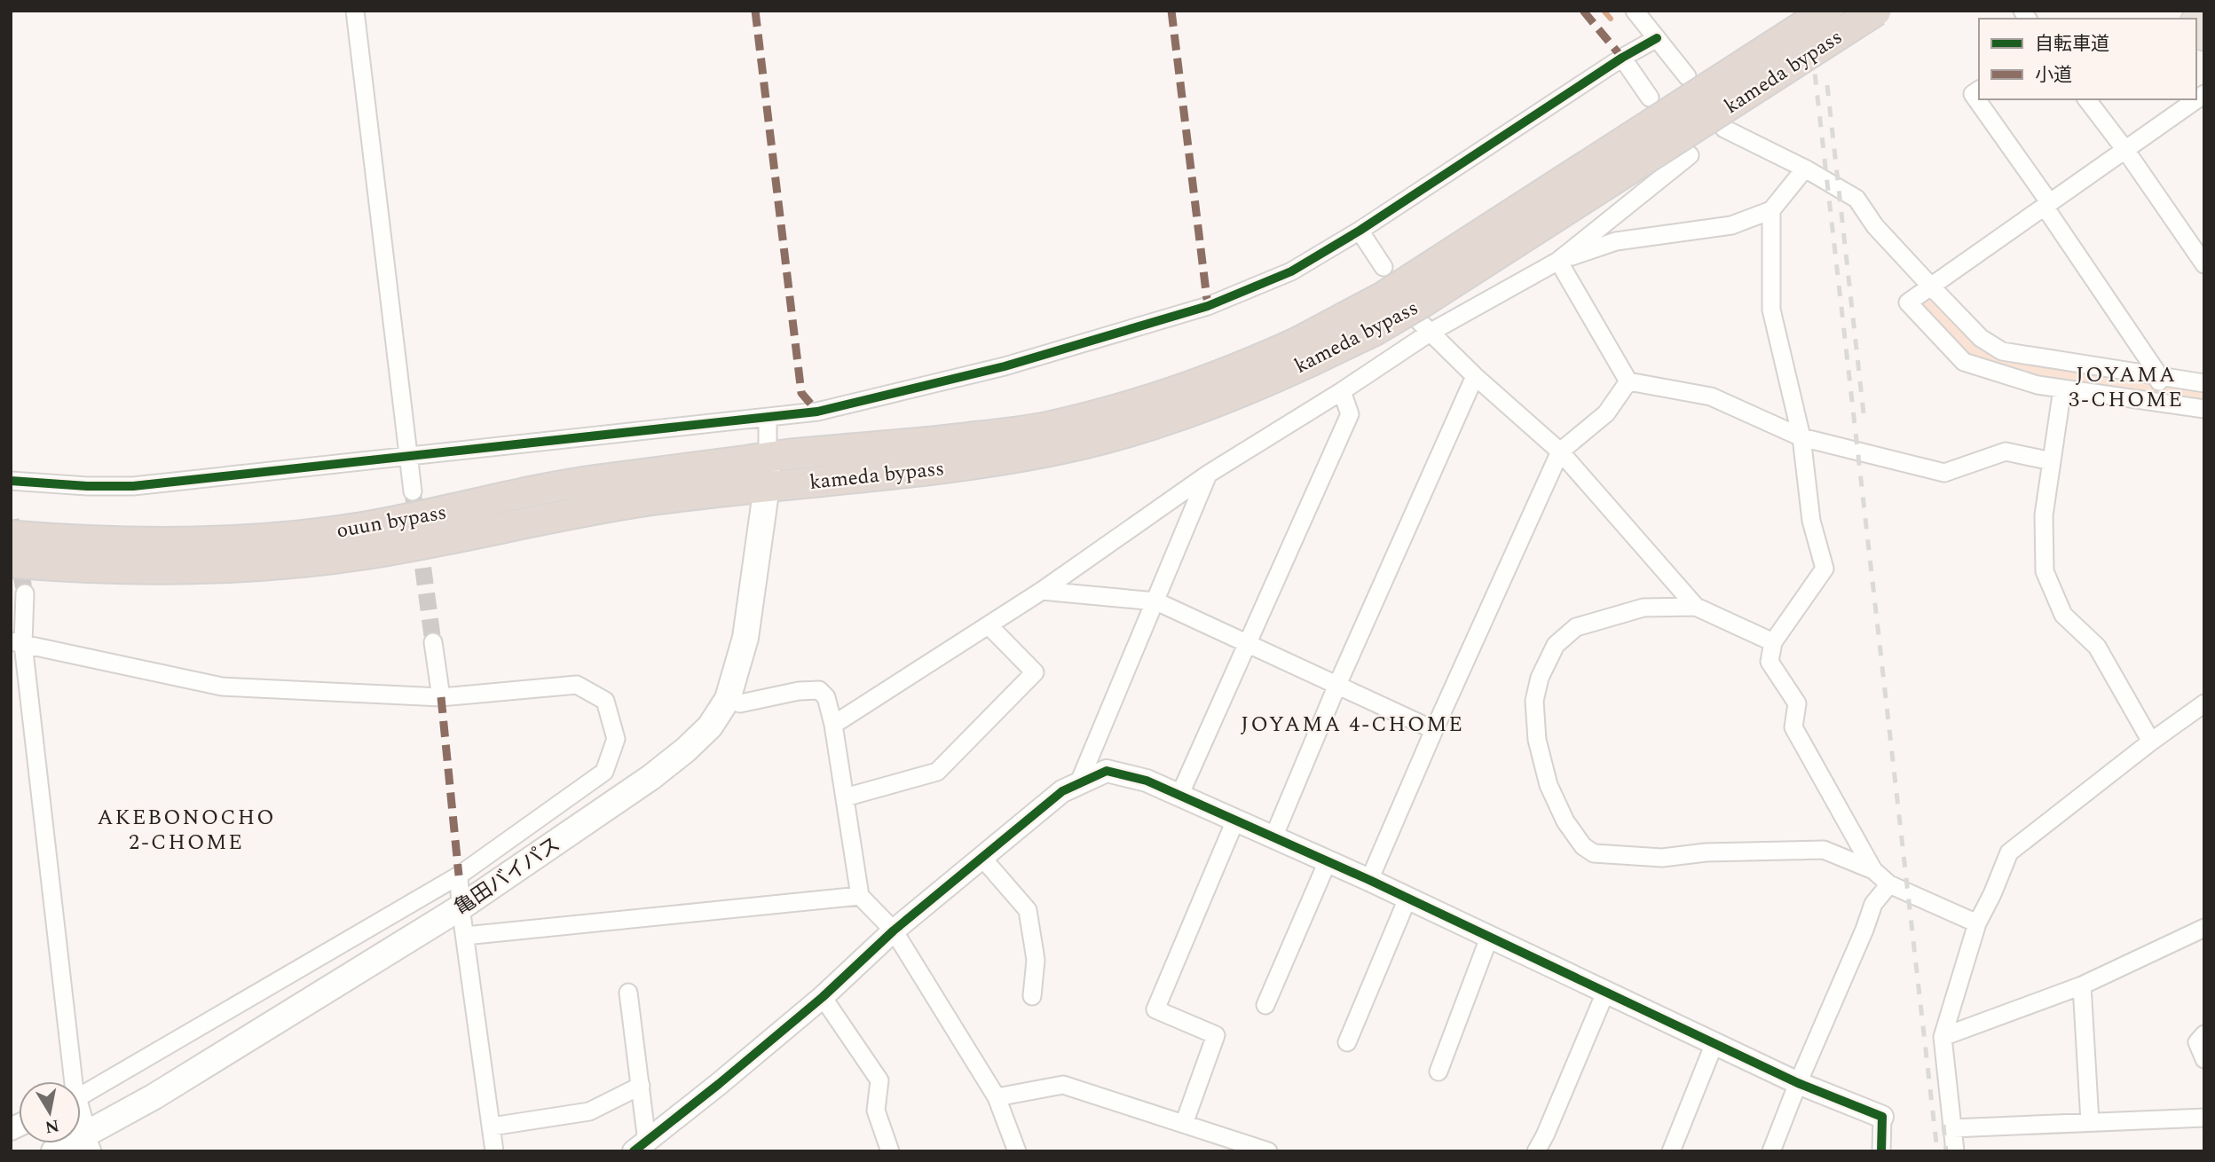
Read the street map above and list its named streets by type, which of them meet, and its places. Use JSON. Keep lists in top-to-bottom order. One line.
{"streets":{"highway":["kameda bypass","ouun bypass"],"main road":["亀田バイパス"]},"crossings":[["kameda bypass","ouun bypass"],["kameda bypass","亀田バイパス"],["ouun bypass","亀田バイパス"]],"districts":["JOYAMA 3-CHOME","JOYAMA 4-CHOME","AKEBONOCHO 2-CHOME"],"legend":["自転車道","小道"],"north":"bottom"}
